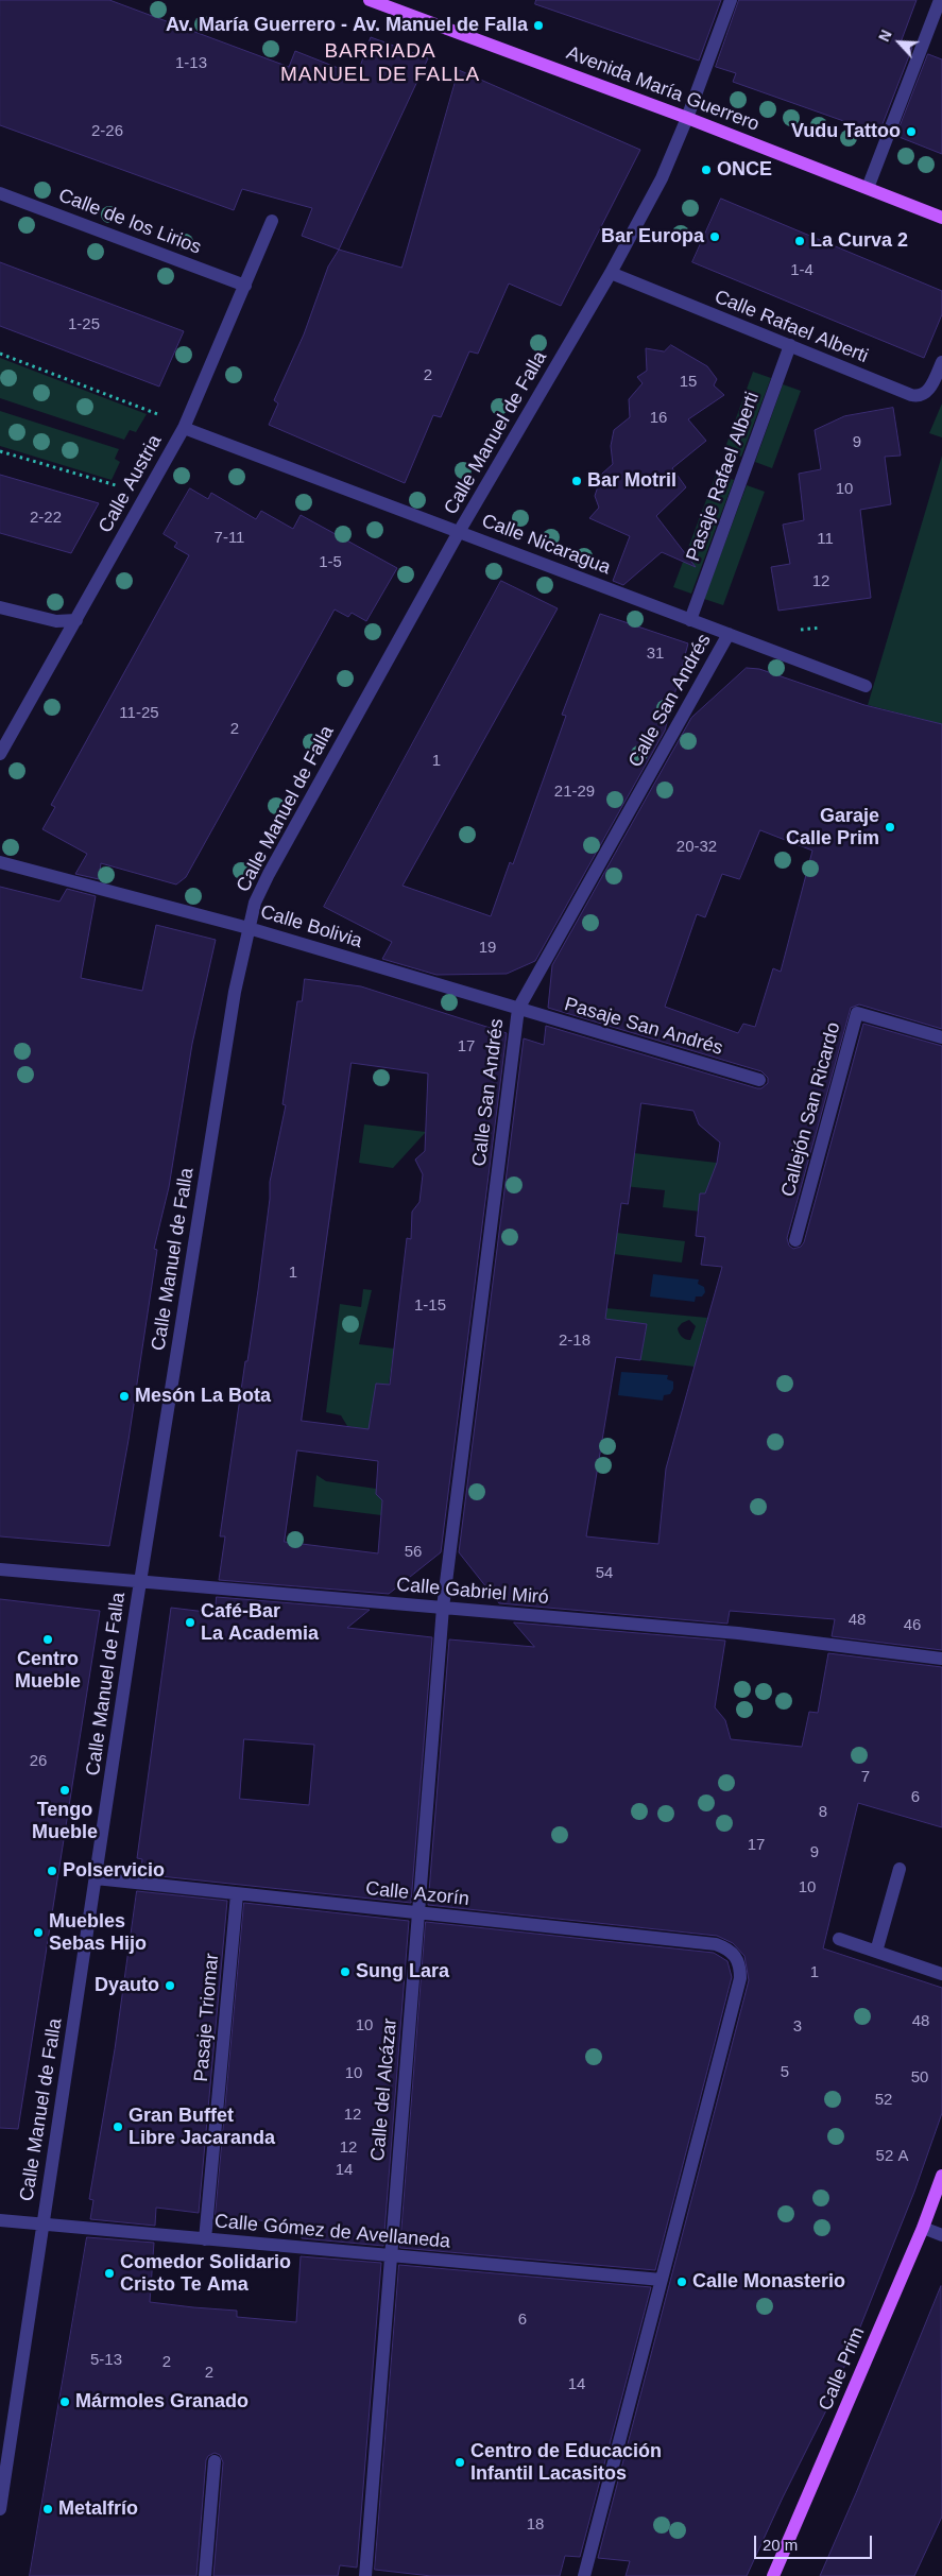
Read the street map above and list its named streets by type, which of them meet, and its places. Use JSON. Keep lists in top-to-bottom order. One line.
{"streets":{"main road":["Avenida María Guerrero","Calle Prim"],"street":["Calle de los Lirios","Calle Rafael Alberti","Calle Manuel de Falla","Pasaje Rafael Alberti","Calle Austria","Calle Nicaragua","Calle San Andrés","Calle Bolivia","Pasaje San Andrés","Callejón San Ricardo","Calle Gabriel Miró","Calle Azorín","Pasaje Triomar","Calle del Alcázar","Calle Gómez de Avellaneda"]},"crossings":[["Avenida María Guerrero","Calle Manuel de Falla"],["Calle de los Lirios","Calle Austria"],["Calle Rafael Alberti","Calle Manuel de Falla"],["Calle Rafael Alberti","Pasaje Rafael Alberti"],["Calle Manuel de Falla","Calle Nicaragua"],["Calle Manuel de Falla","Calle Bolivia"],["Calle Manuel de Falla","Calle Gabriel Miró"],["Calle Manuel de Falla","Calle Azorín"],["Calle Manuel de Falla","Calle Gómez de Avellaneda"],["Pasaje Rafael Alberti","Calle Nicaragua"],["Calle Austria","Calle Nicaragua"],["Calle Nicaragua","Calle San Andrés"],["Calle San Andrés","Calle Bolivia"],["Calle San Andrés","Pasaje San Andrés"],["Calle San Andrés","Calle Gabriel Miró"],["Calle San Andrés","Calle del Alcázar"],["Calle Bolivia","Pasaje San Andrés"],["Calle Gabriel Miró","Calle del Alcázar"],["Calle Azorín","Pasaje Triomar"],["Calle Azorín","Calle del Alcázar"],["Calle Azorín","Calle Gómez de Avellaneda"],["Pasaje Triomar","Calle Gómez de Avellaneda"],["Calle del Alcázar","Calle Gómez de Avellaneda"]],"districts":["BARRIADA MANUEL DE FALLA"],"places":["Av. María Guerrero - Av. Manuel de Falla","Vudu Tattoo","ONCE","Bar Europa","La Curva 2","Bar Motril","Garaje Calle Prim","Mesón La Bota","Café-Bar La Academia","Centro Mueble","Tengo Mueble","Polservicio","Muebles Sebas Hijo","Sung Lara","Dyauto","Gran Buffet Libre Jacaranda","Comedor Solidario Cristo Te Ama","Calle Monasterio","Mármoles Granado","Centro de Educación Infantil Lacasitos","Metalfrío"],"house_numbers":["1-13","2-26","1-4","1-25","2","15","16","9","10","2-22","7-11","11","1-5","12","31","11-25","2","1","21-29","20-32","19","17","1","1-15","2-18","56","54","48","46","26","7","6","8","17","9","10","1","48","10","3","5","10","50","52","12","12","52 A","14","6","5-13","2","2","14","18"],"scale_bar":"20 m","north":"top left"}
